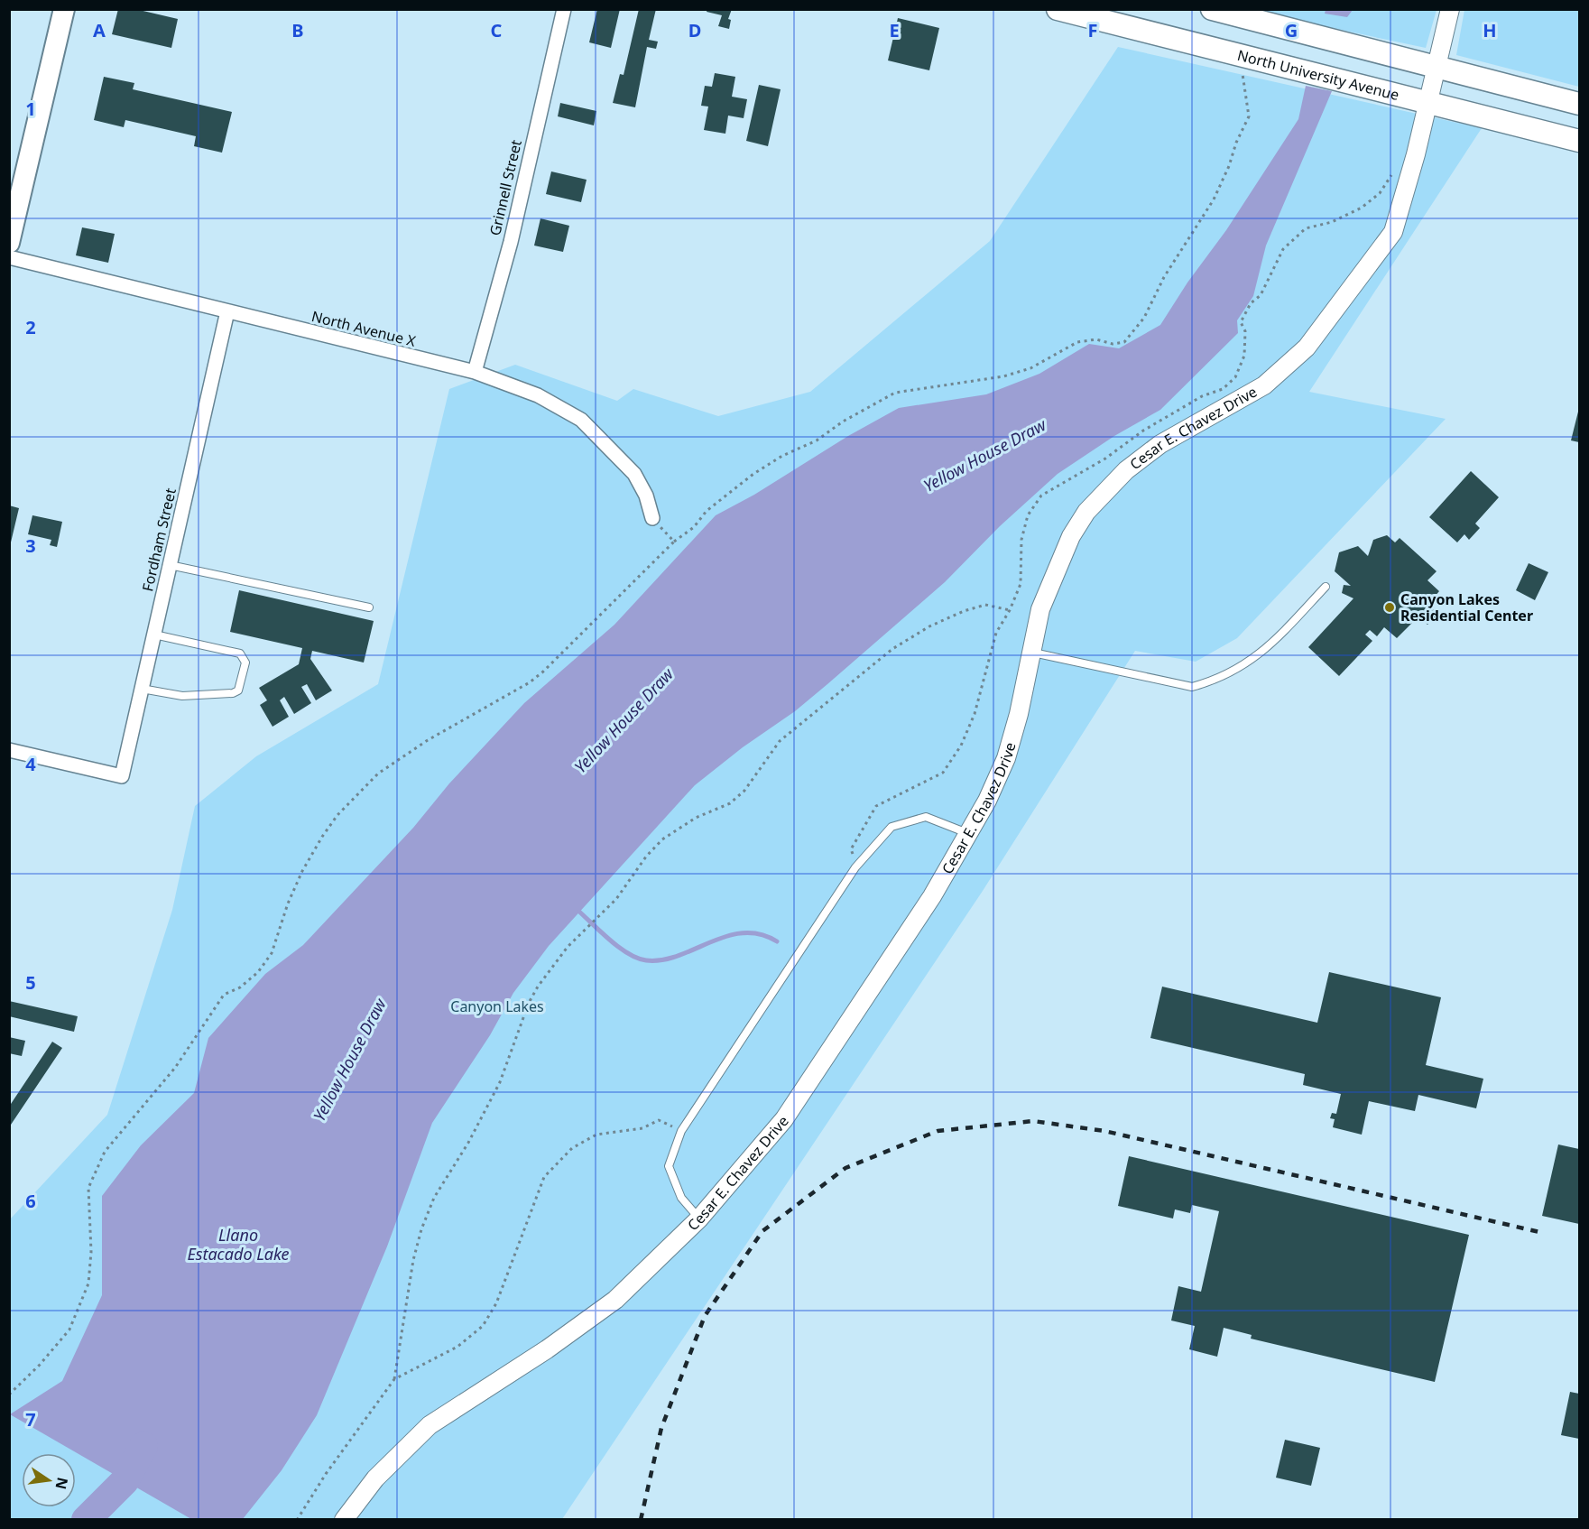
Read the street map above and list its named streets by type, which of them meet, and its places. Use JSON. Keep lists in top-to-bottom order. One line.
{"streets":{"main road":["North University Avenue"],"street":["Grinnell Street","North Avenue X","Cesar E. Chavez Drive","Fordham Street"]},"crossings":[["North University Avenue","Cesar E. Chavez Drive"],["Grinnell Street","North Avenue X"],["North Avenue X","Fordham Street"]],"water":["Yellow House Draw","Llano Estacado Lake"],"parks":["Canyon Lakes"],"places":["Canyon Lakes Residential Center"],"north":"right","grid":{"columns":["A","B","C","D","E","F","G","H"],"rows":["1","2","3","4","5","6","7"]}}
